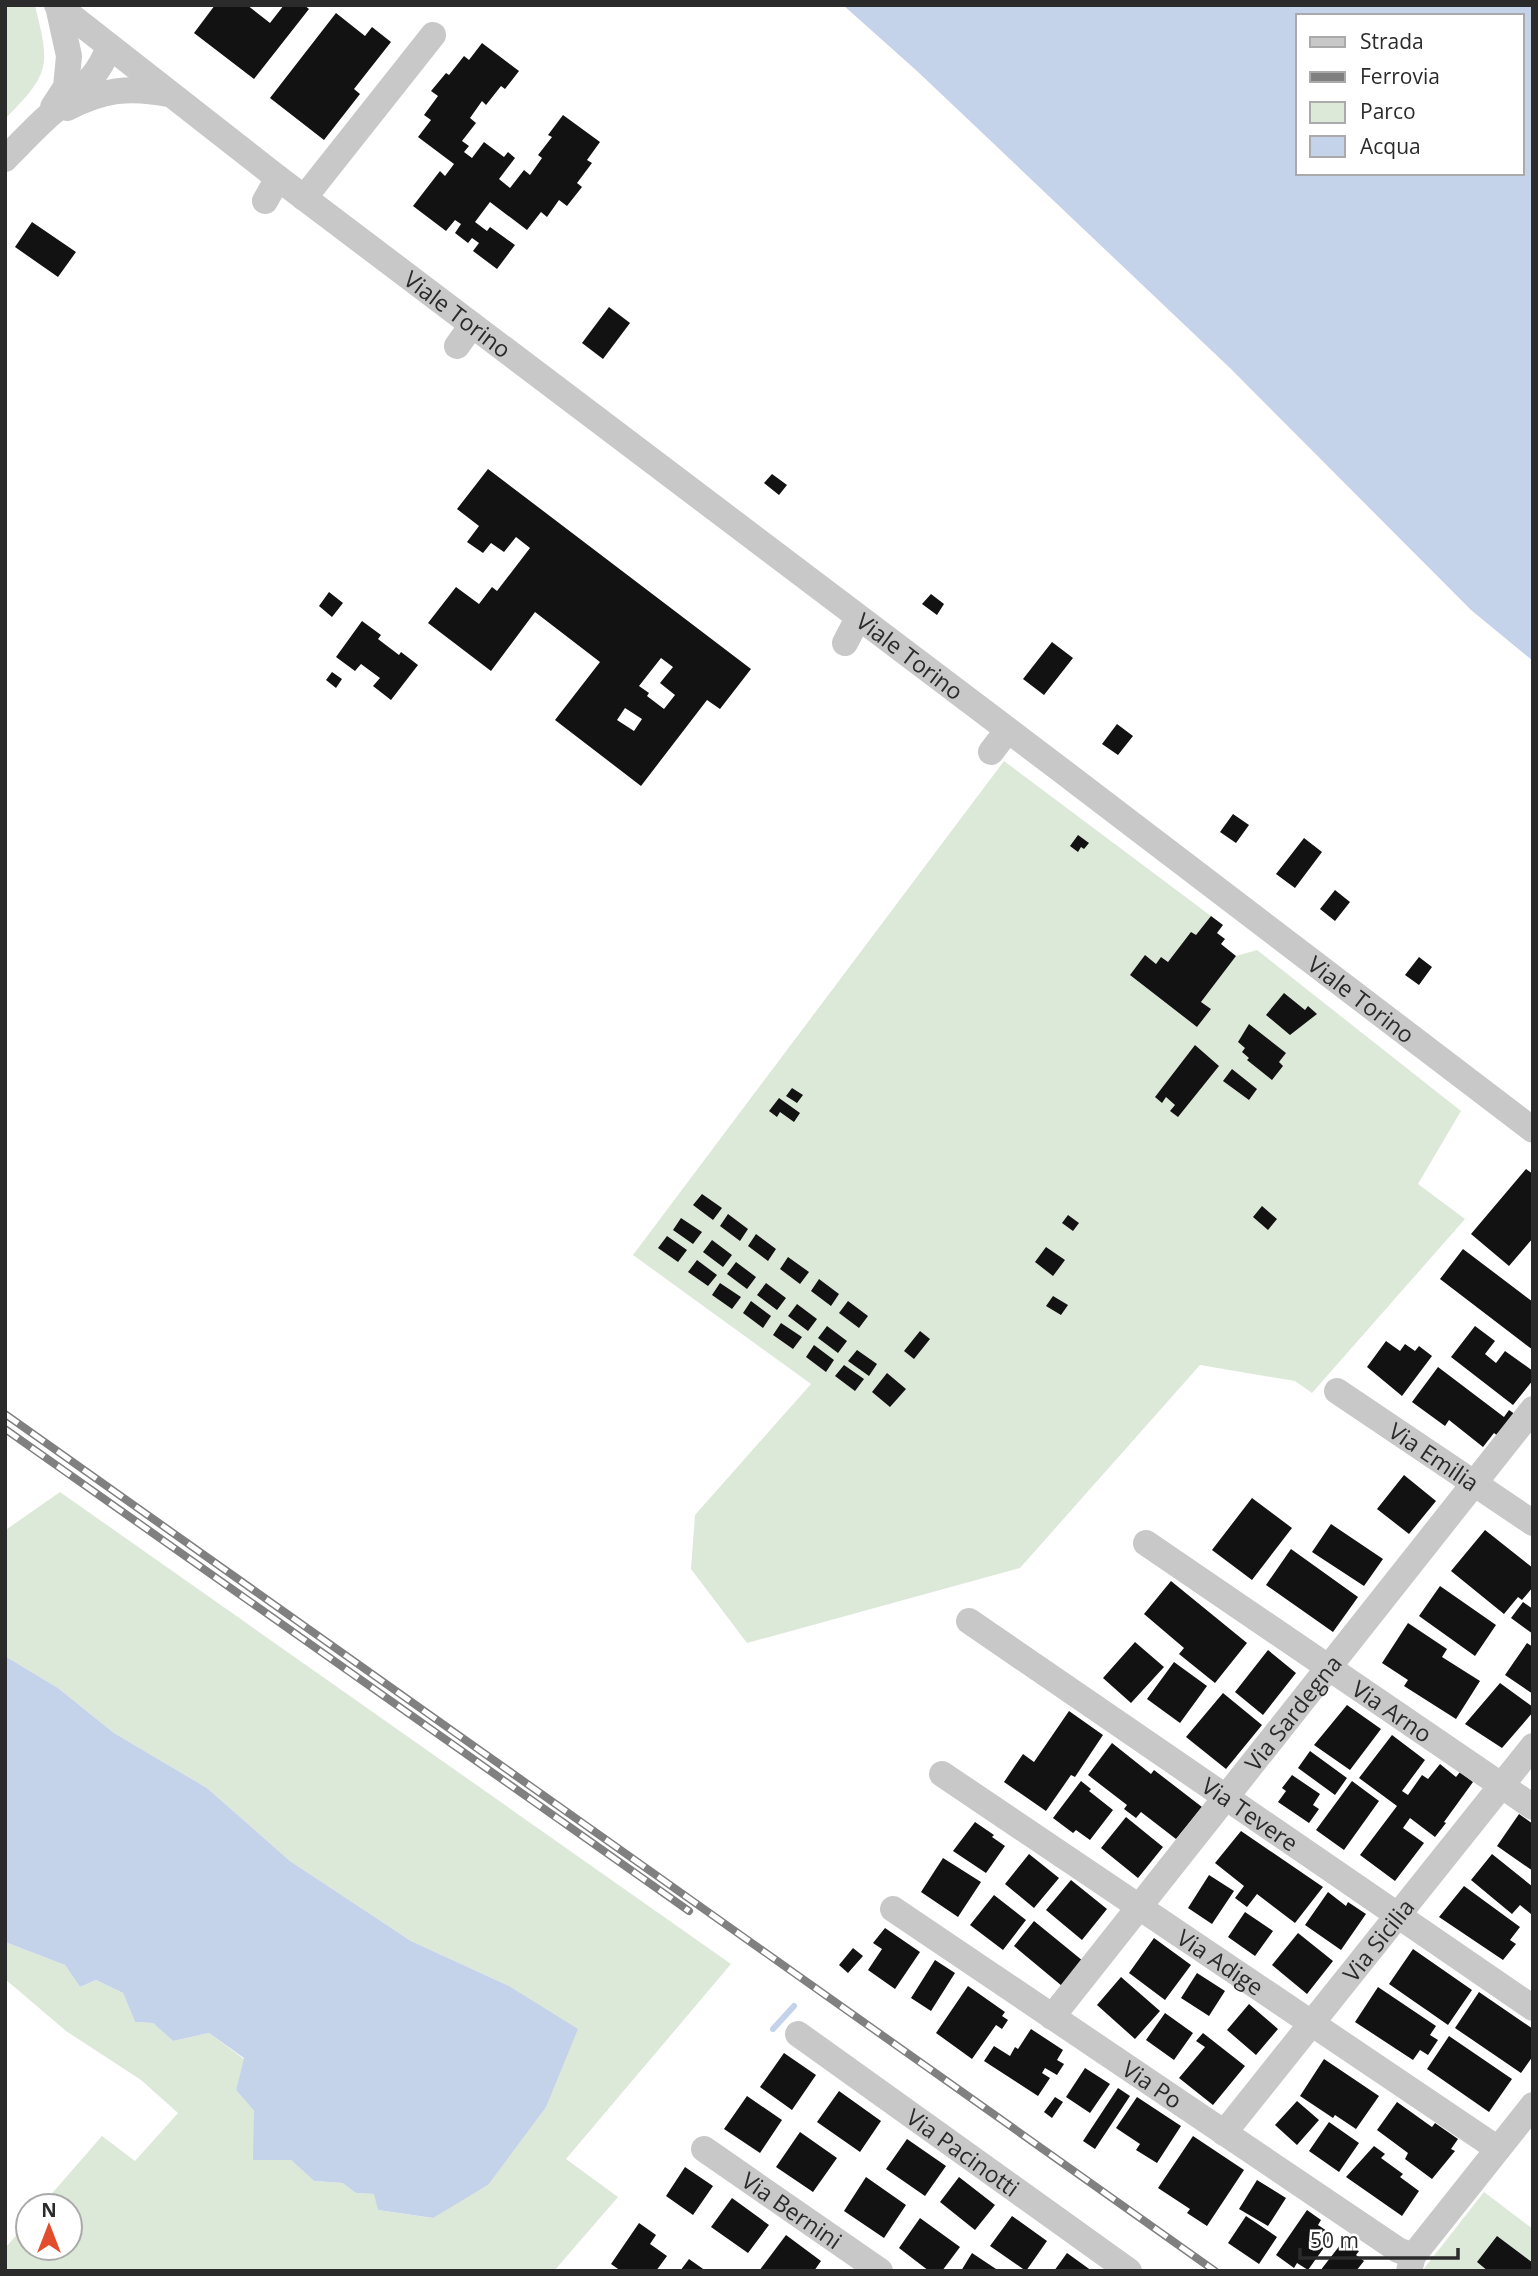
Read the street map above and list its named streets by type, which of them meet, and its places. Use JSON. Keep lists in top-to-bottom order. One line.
{"streets":{"street":["Viale Torino","Via Emilia","Via Arno","Via Sardegna","Via Tevere","Via Sicilia","Via Adige","Via Po","Via Pacinotti","Via Bernini"]},"crossings":[["Via Emilia","Via Sardegna"],["Via Arno","Via Sardegna"],["Via Arno","Via Sicilia"],["Via Sardegna","Via Tevere"],["Via Sardegna","Via Adige"],["Via Sardegna","Via Po"],["Via Tevere","Via Sicilia"],["Via Sicilia","Via Adige"],["Via Sicilia","Via Po"]],"legend":["Strada","Ferrovia","Parco","Acqua"],"scale_bar":"50 m","north":"top"}
